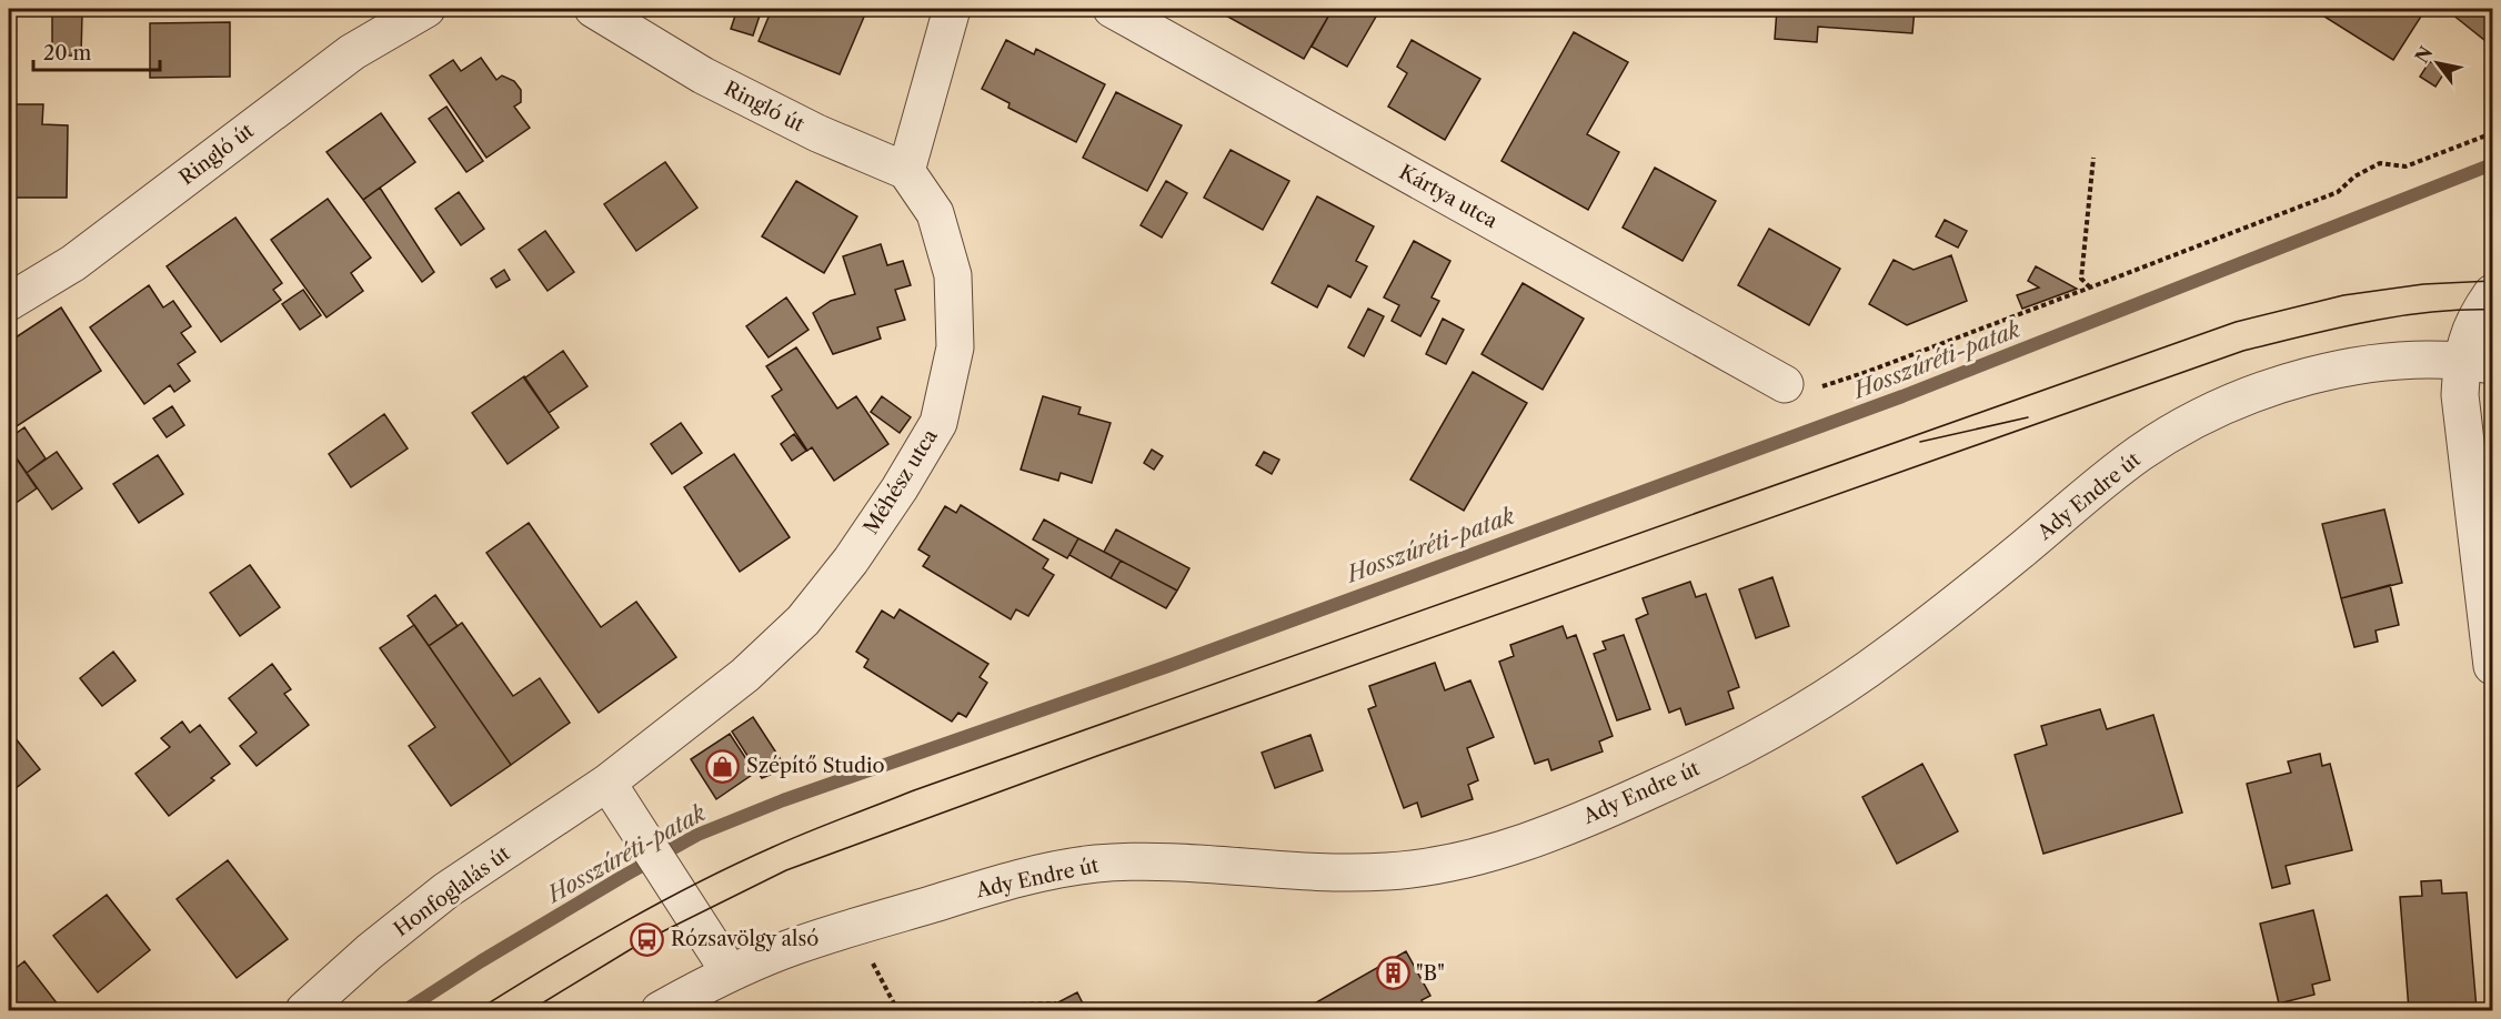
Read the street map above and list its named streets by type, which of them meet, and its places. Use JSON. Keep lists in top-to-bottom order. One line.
{"streets":{"street":["Ringló út","Kártya utca","Méhész utca","Ady Endre út","Honfoglalás út"]},"crossings":[["Ringló út","Méhész utca"],["Méhész utca","Honfoglalás út"]],"water":["Hosszúréti-patak"],"places":{"shop":["Szépítő Studio"],"bus stop":["Rózsavölgy alsó"],"building":["\"B\""]},"scale_bar":"20 m","north":"top left"}
